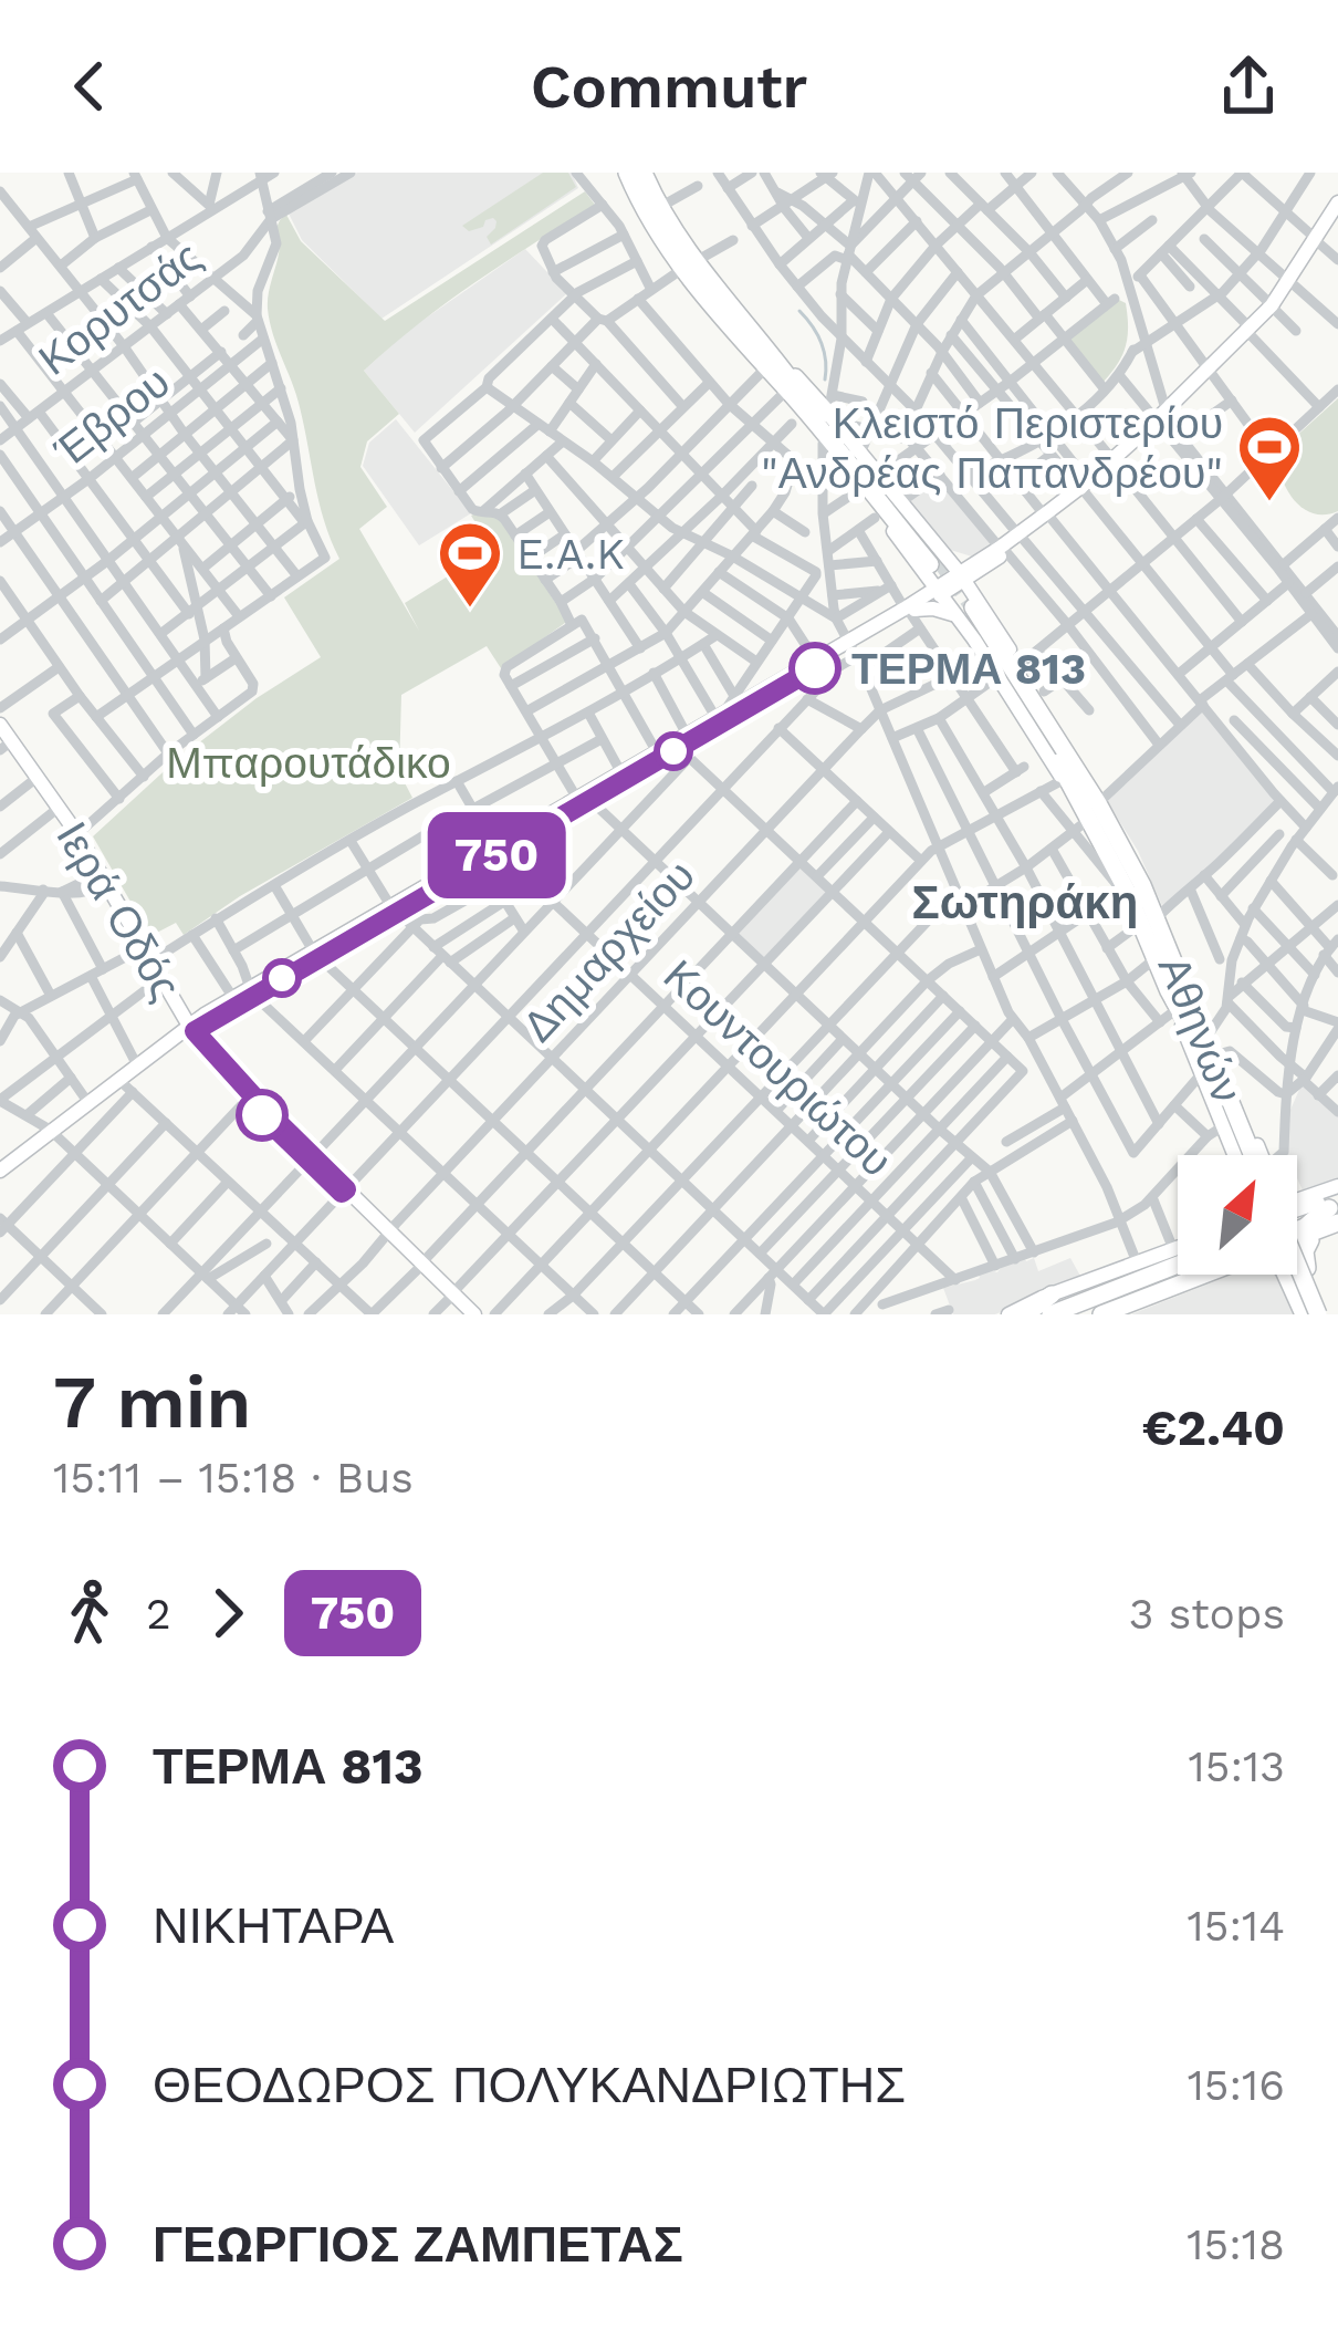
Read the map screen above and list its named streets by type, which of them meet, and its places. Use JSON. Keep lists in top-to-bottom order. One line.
{"streets":{"highway":["Αθηνών"],"main road":["Ιερά Οδός"],"street":["Κορυτσάς","Έβρου","Δημαρχείου","Κουντουριώτου"]},"crossings":[["Ιερά Οδός","Δημαρχείου"],["Δημαρχείου","Κουντουριώτου"]],"districts":["Σωτηράκη"],"parks":["Μπαρουτάδικο"],"places":{"sports":["Κλειστό Περιστερίου \"Ανδρέας Παπανδρέου\"","E.A.K"],"other":["ΤΕΡΜΑ 813"]},"lines":["bus line 750"],"north":"top right","page":{"header":"Commutr","on_map":"750","heading":["7 min","15:11 – 15:18 · Bus","€2.40"],"legs":["2","750","3 stops"],"list":[{"name":"ΤΕΡΜΑ 813","value":"15:13"},{"name":"ΝΙΚΗΤΑΡΑ","value":"15:14"},{"name":"ΘΕΟΔΩΡΟΣ ΠΟΛΥΚΑΝΔΡΙΩΤΗΣ","value":"15:16"},{"name":"ΓΕΩΡΓΙΟΣ ΖΑΜΠΕΤΑΣ","value":"15:18"}]}}
